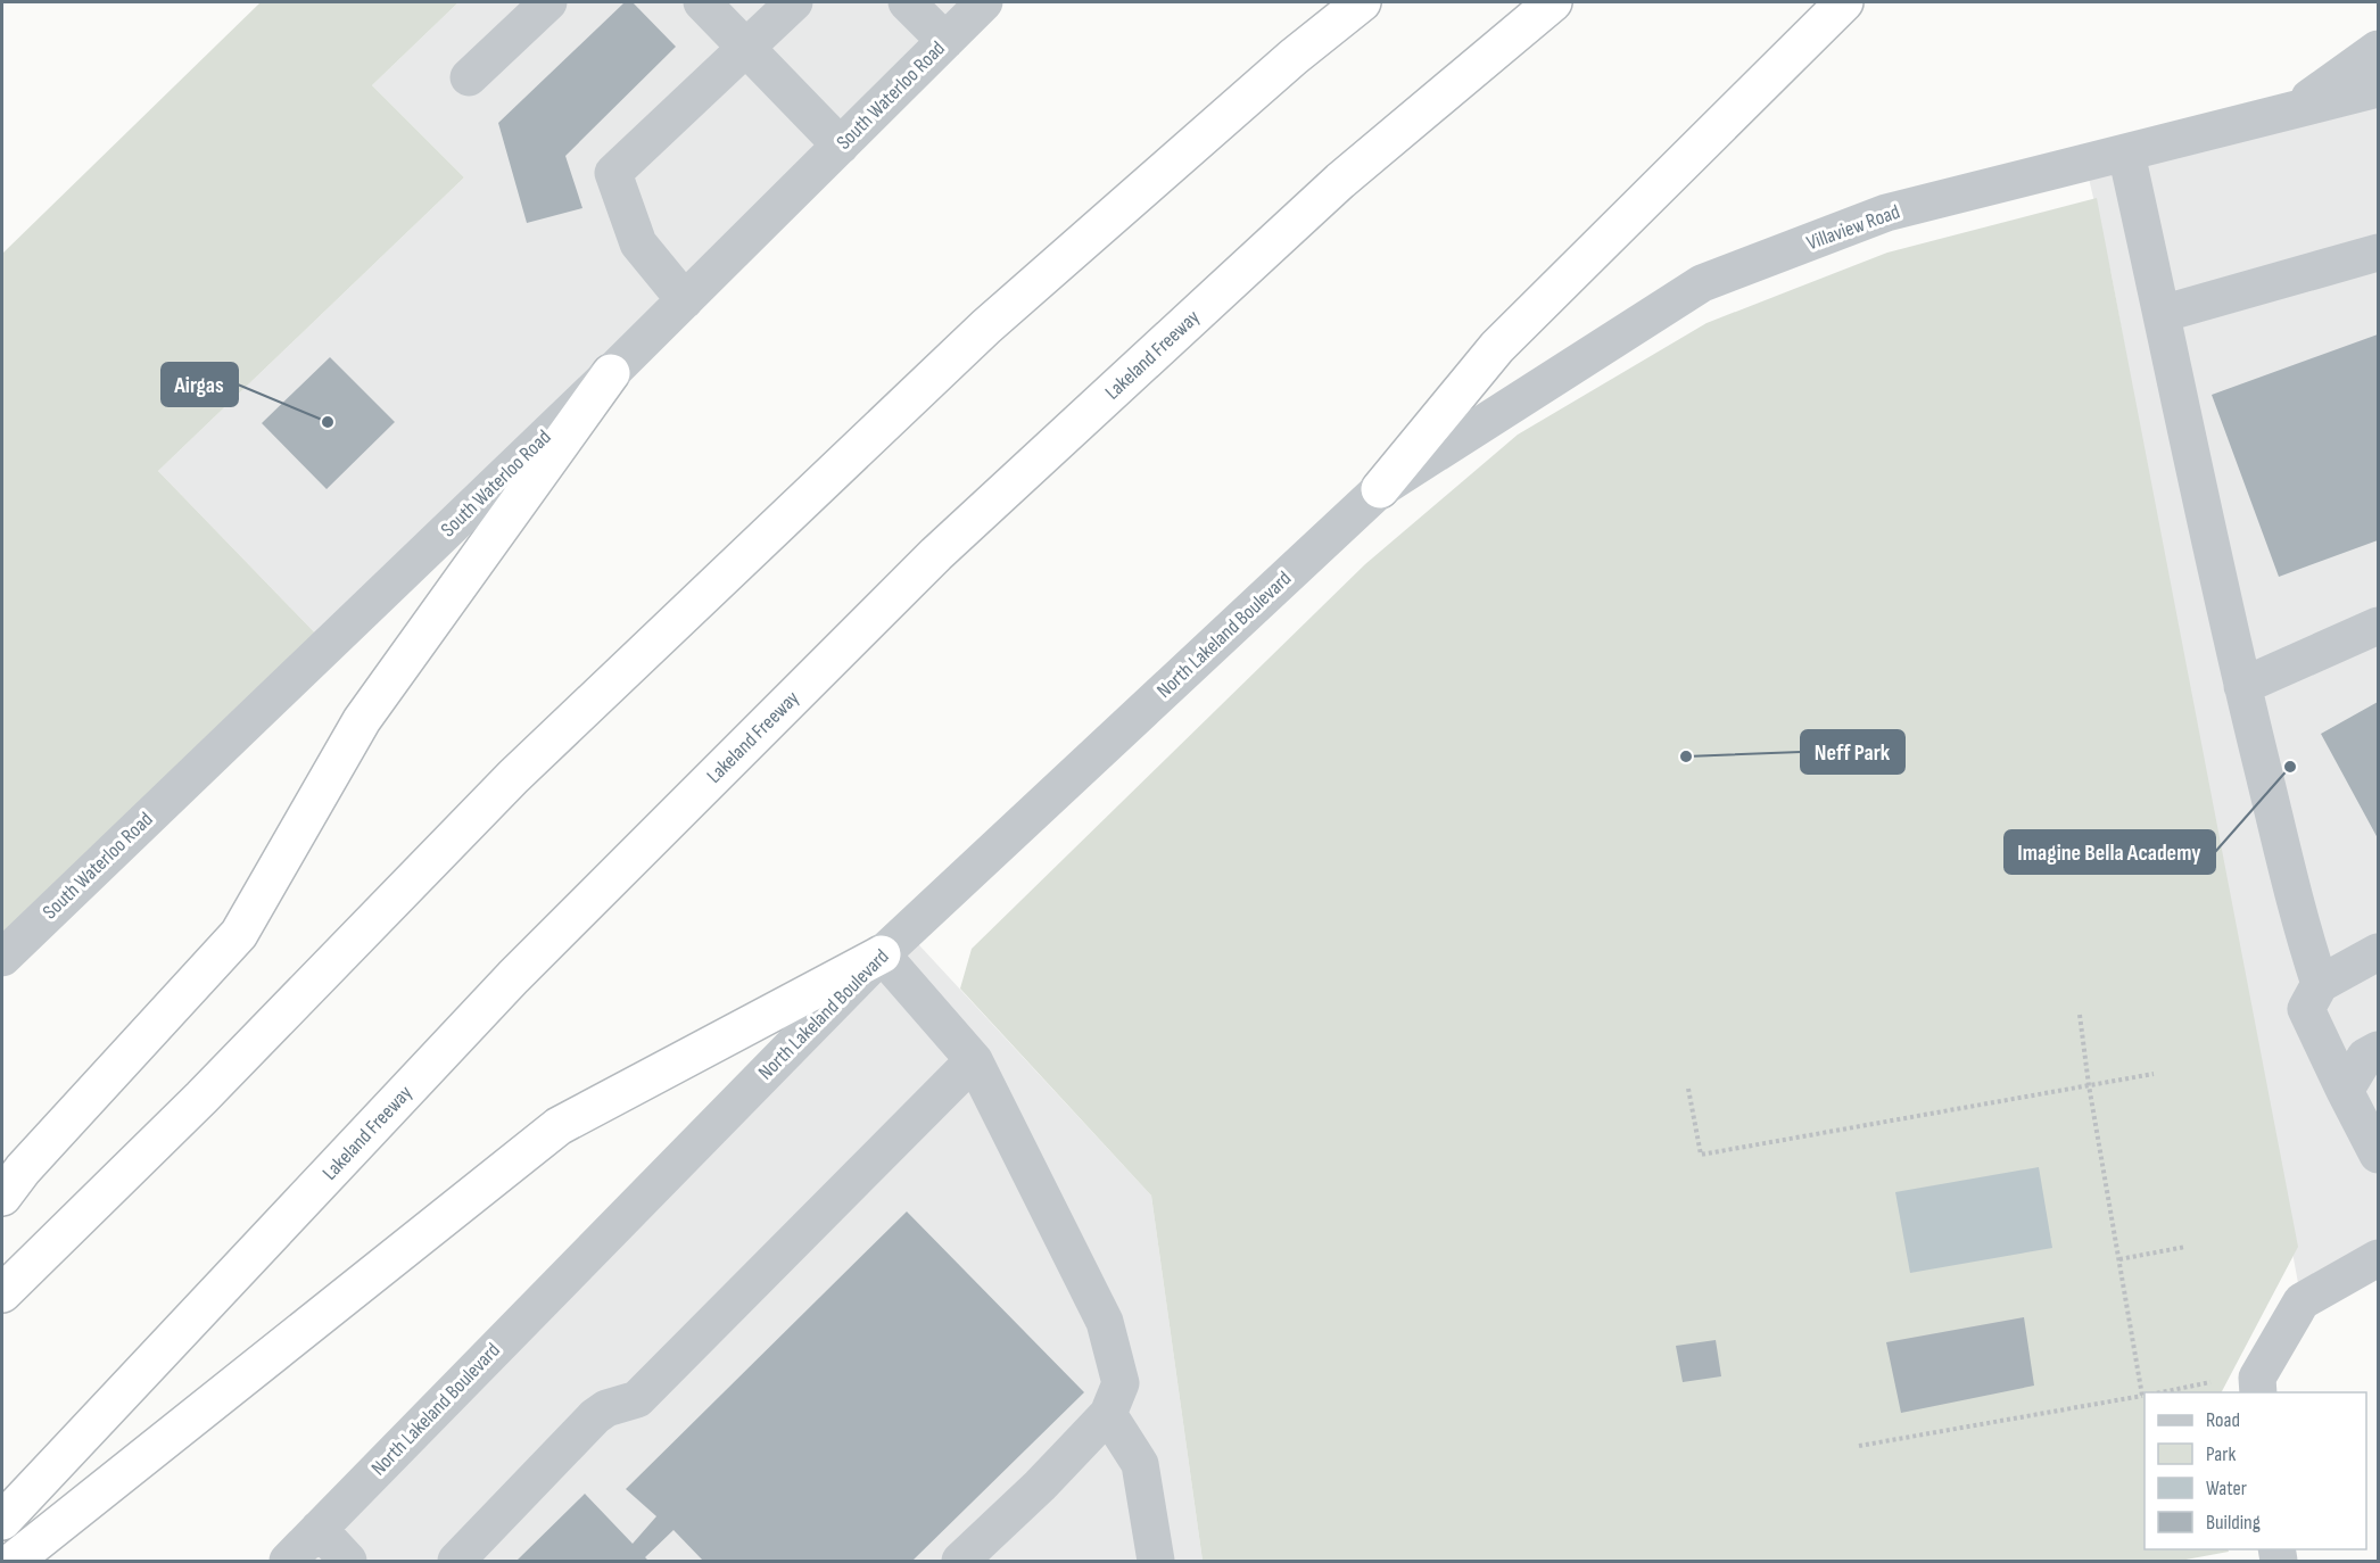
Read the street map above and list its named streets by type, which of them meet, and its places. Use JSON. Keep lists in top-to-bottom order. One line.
{"streets":{"highway":["Lakeland Freeway"],"street":["South Waterloo Road","Villaview Road","North Lakeland Boulevard"]},"crossings":[["Villaview Road","North Lakeland Boulevard"]],"places":["Airgas","Neff Park","Imagine Bella Academy"],"legend":["Road","Park","Water","Building"]}
